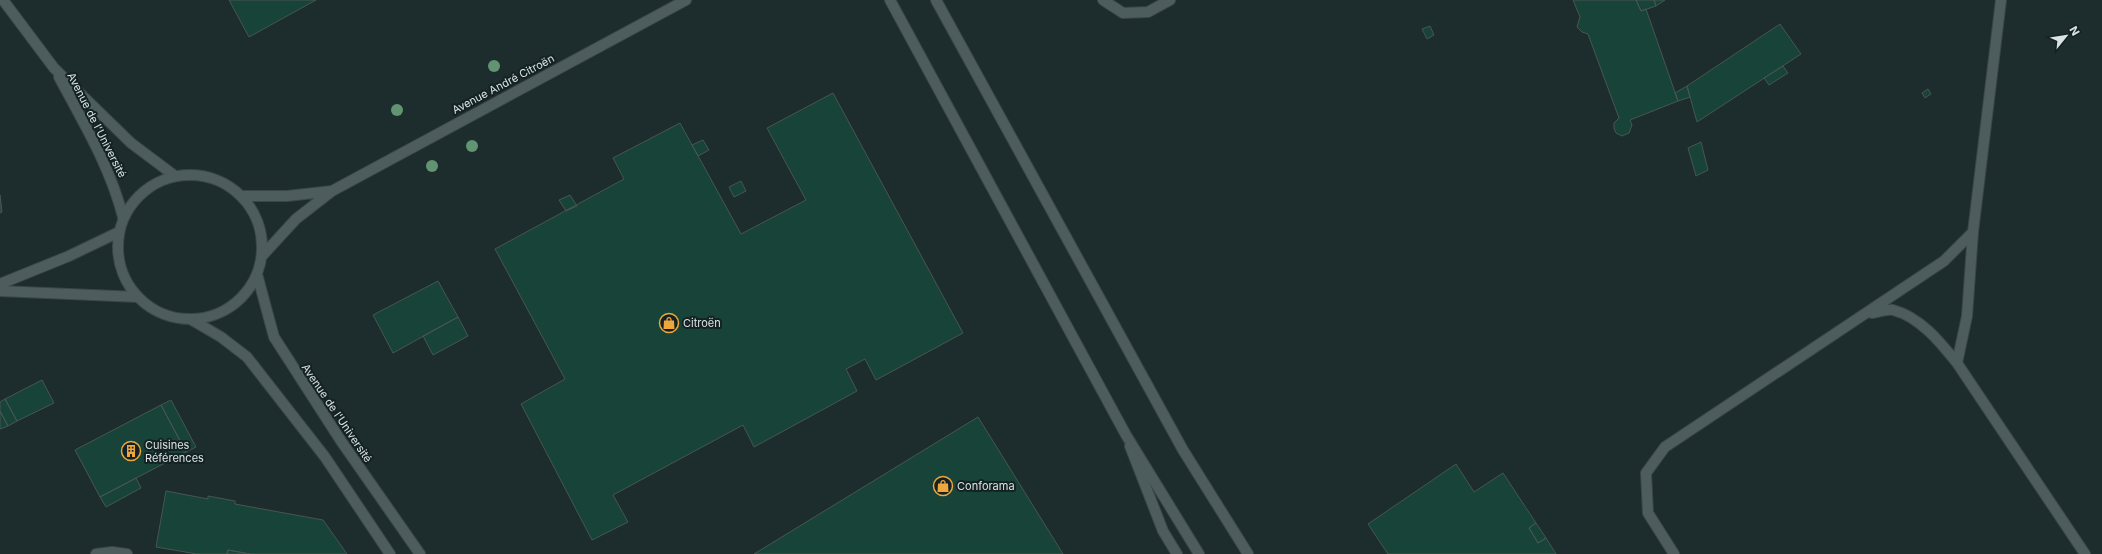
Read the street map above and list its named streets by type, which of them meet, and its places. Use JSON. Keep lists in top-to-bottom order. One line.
{"streets":{"main road":["Avenue André Citroën","Avenue de l'Université"]},"places":{"shop":["Citroën","Conforama"],"building":["Cuisines Références"]},"north":"top right"}
